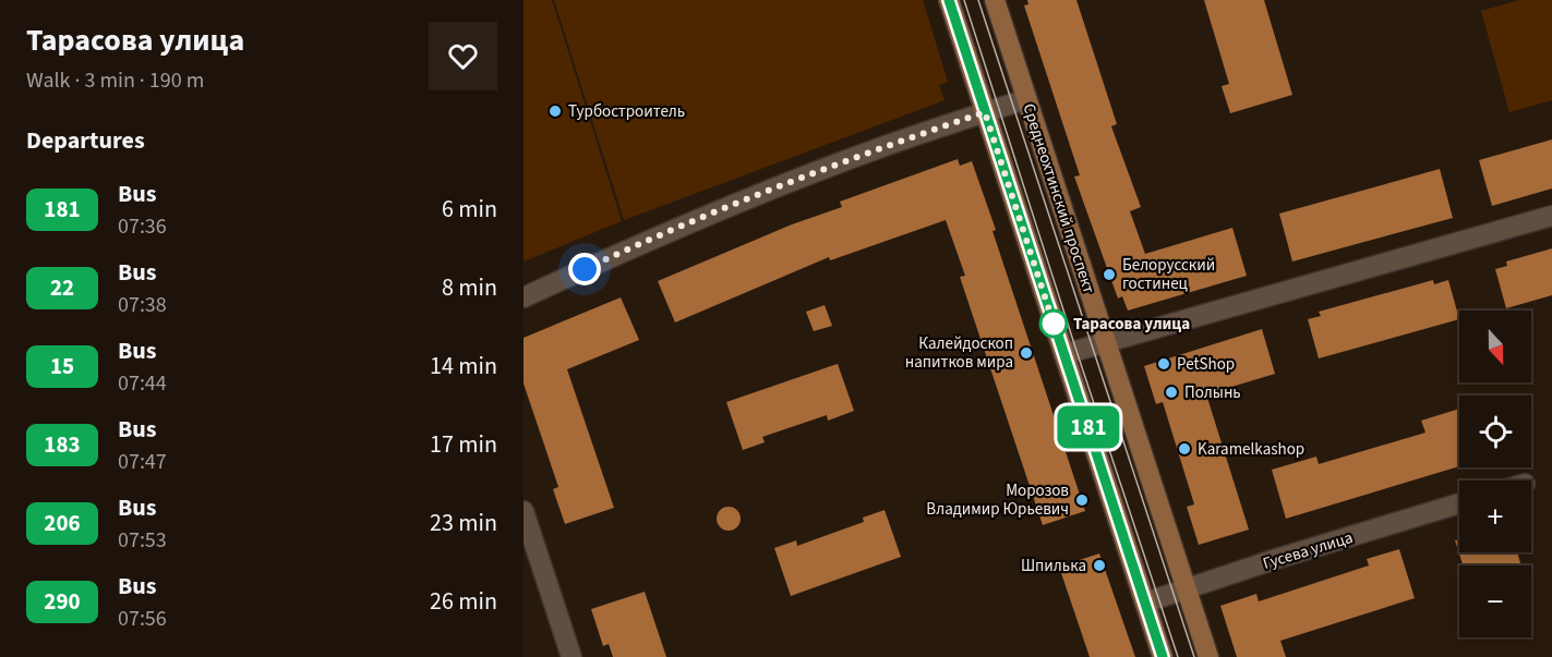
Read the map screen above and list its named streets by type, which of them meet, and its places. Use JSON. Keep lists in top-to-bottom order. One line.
{"streets":{"main road":["Среднеохтинский проспект"],"street":["Гусева улица"]},"crossings":[["Среднеохтинский проспект","Гусева улица"]],"places":["Турбостроитель","Белорусский гостинец","Тарасова улица","Калейдоскоп напитков мира","PetShop","Полынь","Karamelkashop","Морозов Владимир Юрьевич","Шпилька"],"lines":["bus line 181"],"north":"bottom","page":{"heading":[["Тарасова улица","Walk · 3 min · 190 m"],"Departures"],"on_map":"181","list":[{"mark":"181","name":"Bus","note":"07:36","value":"6 min"},{"mark":"22","name":"Bus","note":"07:38","value":"8 min"},{"mark":"15","name":"Bus","note":"07:44","value":"14 min"},{"mark":"183","name":"Bus","note":"07:47","value":"17 min"},{"mark":"206","name":"Bus","note":"07:53","value":"23 min"},{"mark":"290","name":"Bus","note":"07:56","value":"26 min"}],"map_buttons":["+","−"]}}
